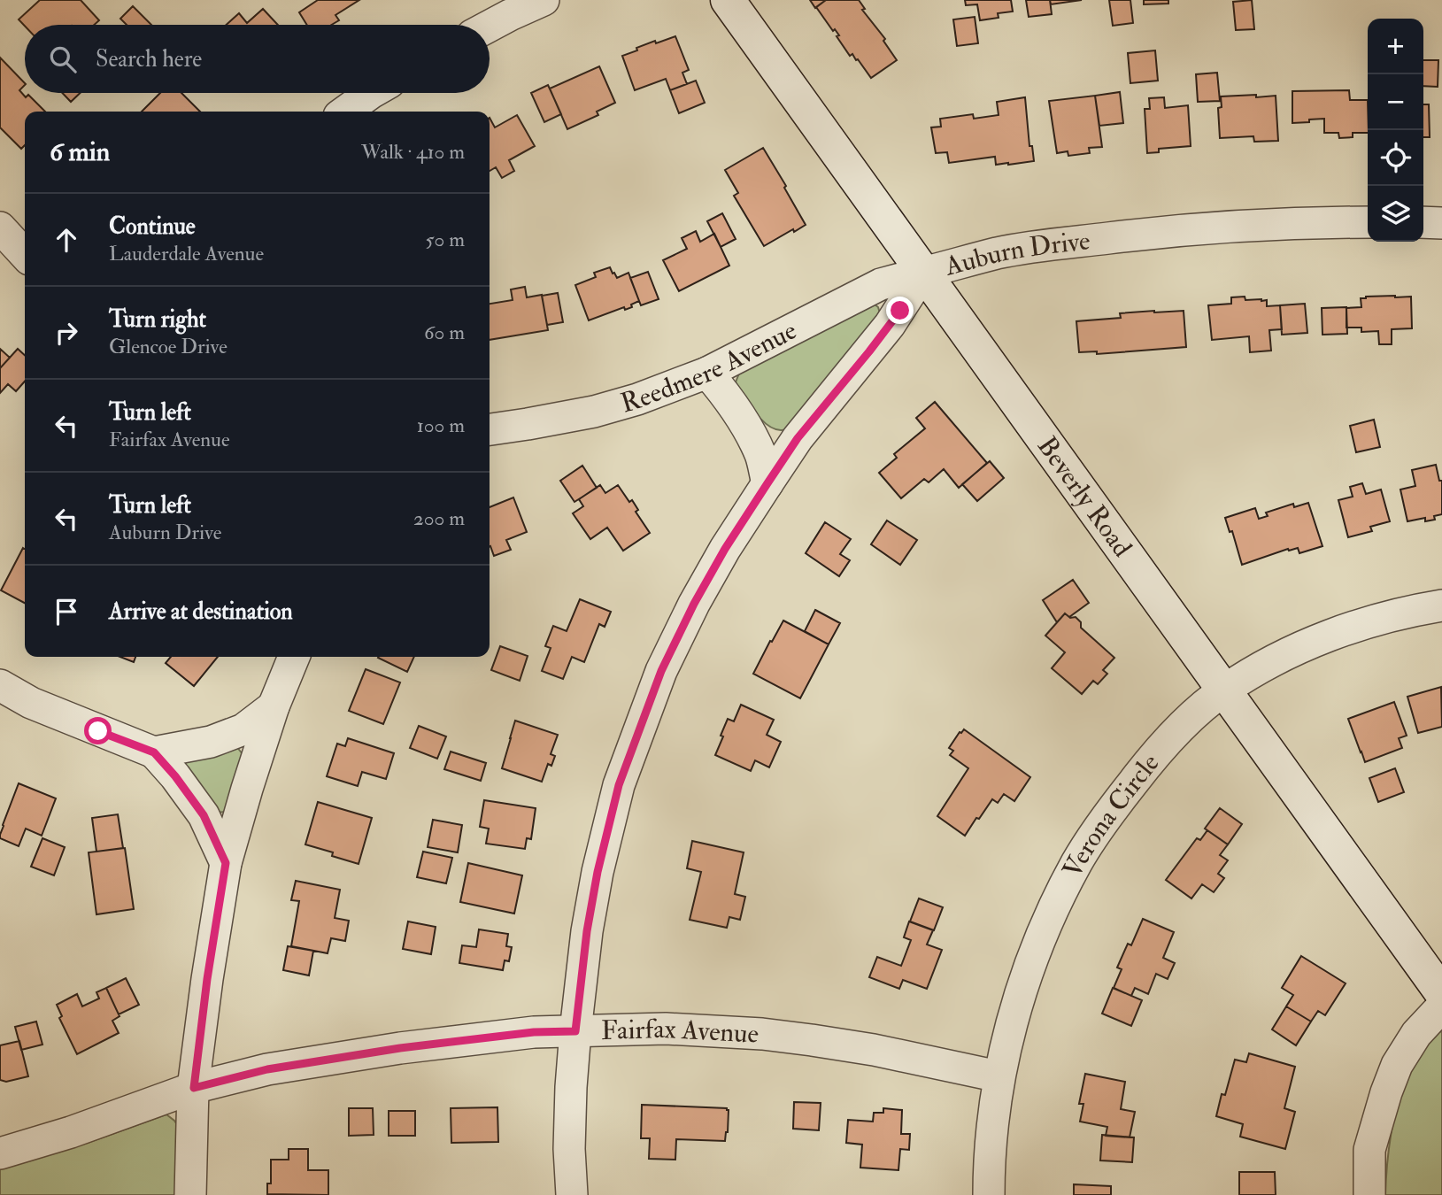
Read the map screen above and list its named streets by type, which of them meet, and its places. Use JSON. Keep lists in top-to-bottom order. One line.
{"streets":{"street":["Auburn Drive","Reedmere Avenue","Beverly Road","Verona Circle","Fairfax Avenue"]},"crossings":[["Auburn Drive","Reedmere Avenue"],["Auburn Drive","Beverly Road"],["Auburn Drive","Fairfax Avenue"],["Reedmere Avenue","Beverly Road"],["Beverly Road","Verona Circle"],["Verona Circle","Fairfax Avenue"]],"page":{"map_buttons":["+","−"],"search":"Search here","heading":["6 min","Walk · 410 m"],"list":[["Continue","Lauderdale Avenue","50 m"],["Turn right","Glencoe Drive","60 m"],["Turn left","Fairfax Avenue","100 m"],["Turn left","Auburn Drive","200 m"],"Arrive at destination"]}}
